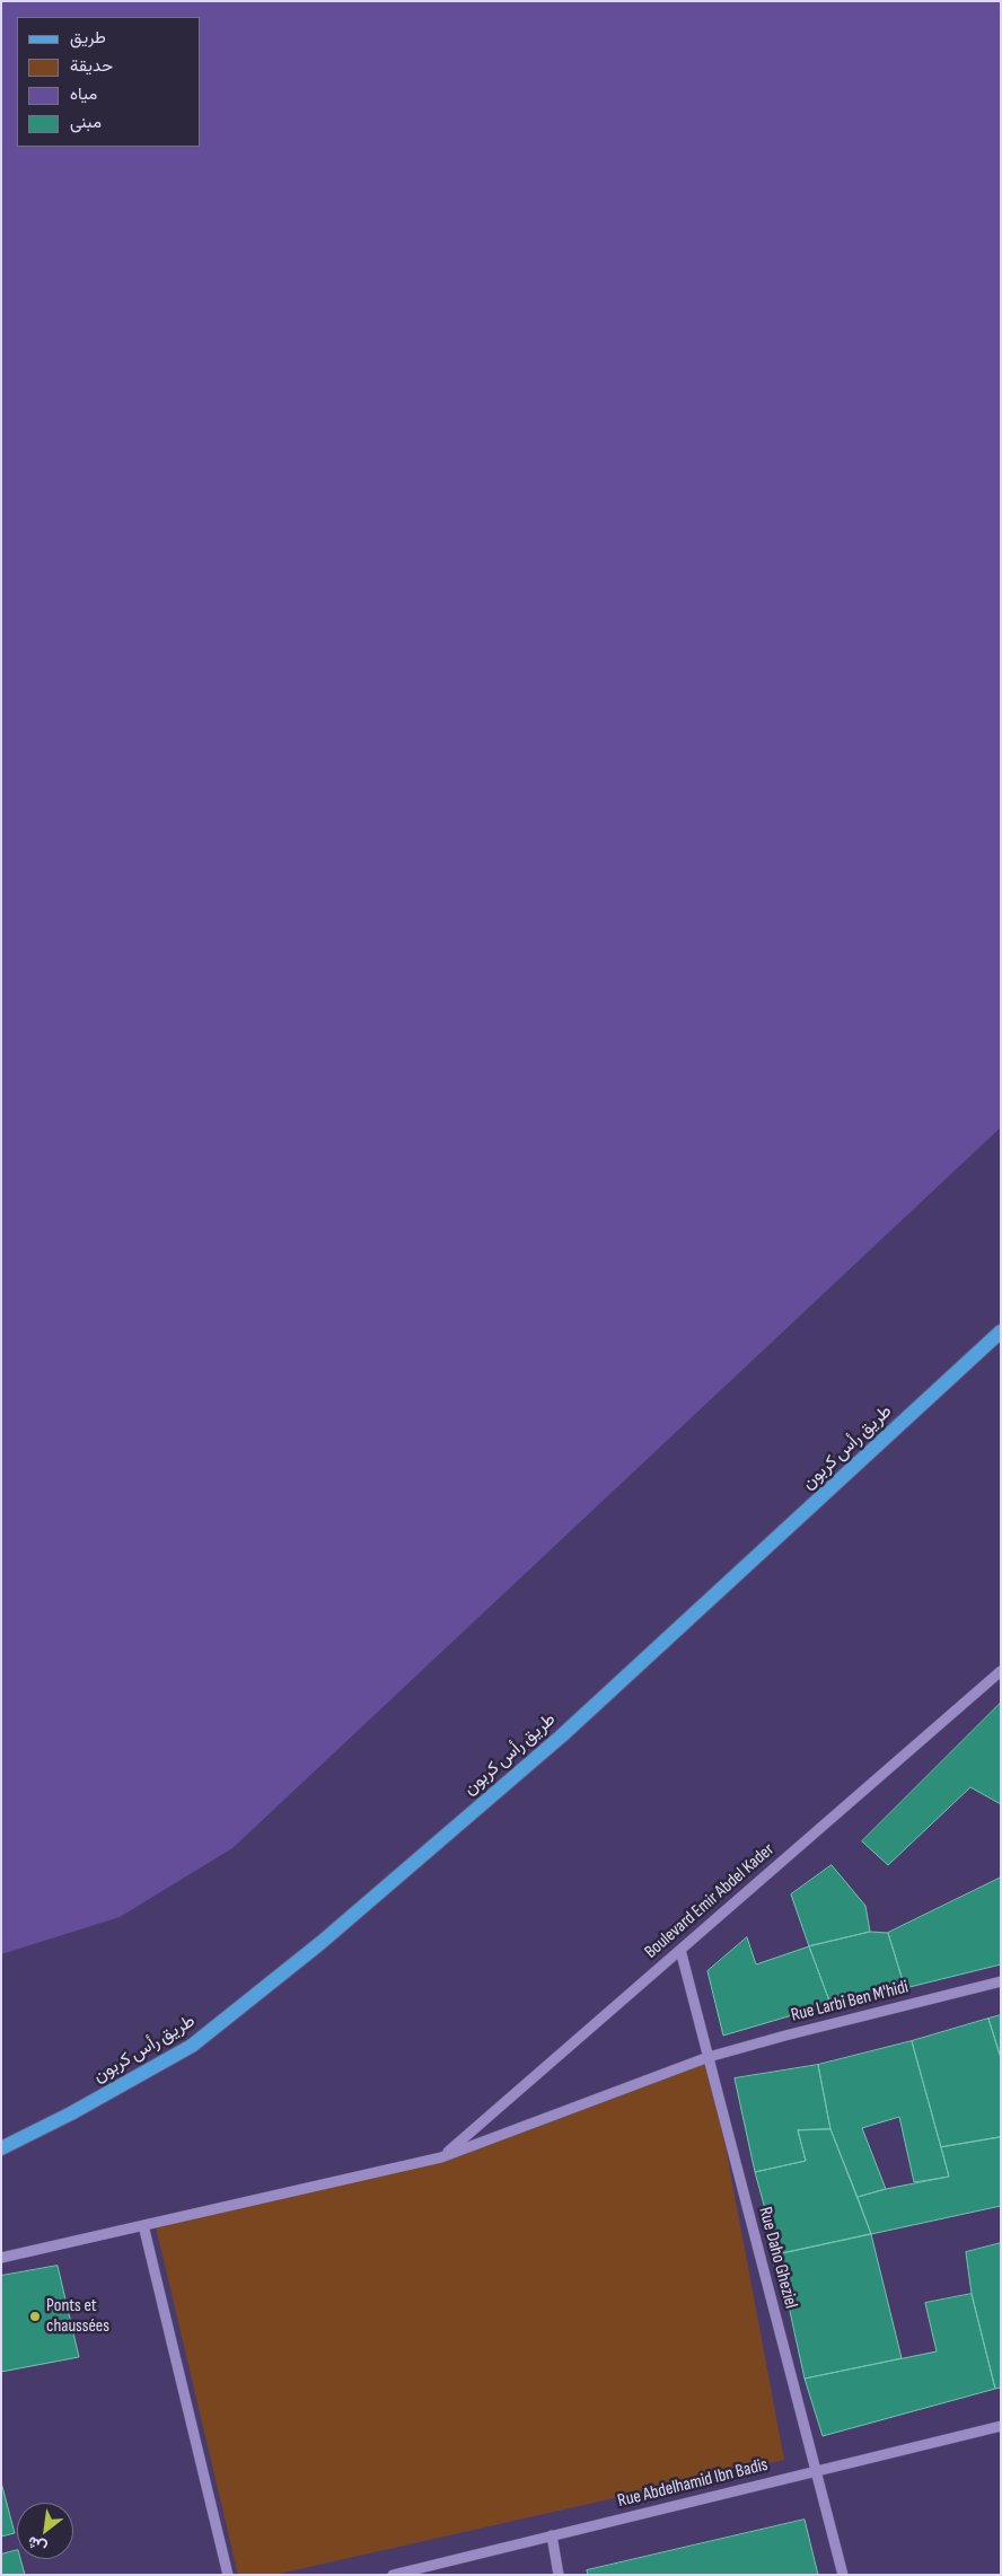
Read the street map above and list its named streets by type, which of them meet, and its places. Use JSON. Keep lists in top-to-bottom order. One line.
{"streets":{"main road":["طريق رأس كربون"],"street":["Boulevard Emir Abdel Kader","Rue Larbi Ben M'hidi","Rue Daho Gheziel","Rue Abdelhamid Ibn Badis"]},"crossings":[["Boulevard Emir Abdel Kader","Rue Larbi Ben M'hidi"],["Boulevard Emir Abdel Kader","Rue Daho Gheziel"],["Rue Larbi Ben M'hidi","Rue Daho Gheziel"],["Rue Daho Gheziel","Rue Abdelhamid Ibn Badis"]],"places":["Ponts et chaussées"],"legend":["طريق","حديقة","مياه","مبنى"],"north":"bottom left"}
